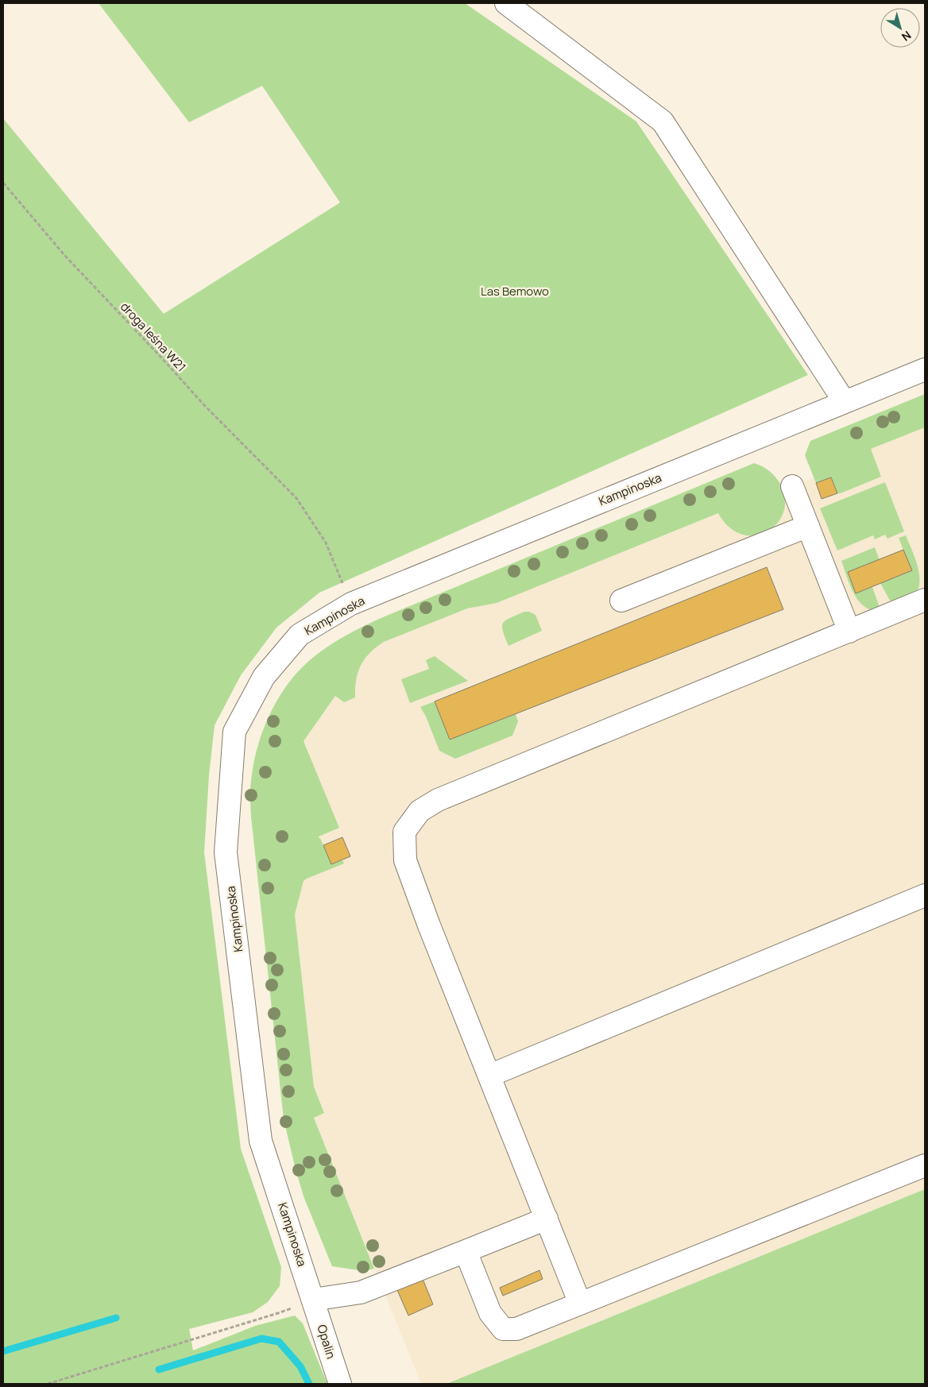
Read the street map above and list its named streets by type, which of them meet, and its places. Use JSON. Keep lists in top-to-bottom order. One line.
{"streets":{"street":["Kampinoska","Opalin"],"path":["droga leśna W21"]},"crossings":[["droga leśna W21","Kampinoska"],["Kampinoska","Opalin"]],"parks":["Las Bemowo"],"north":"bottom right"}
